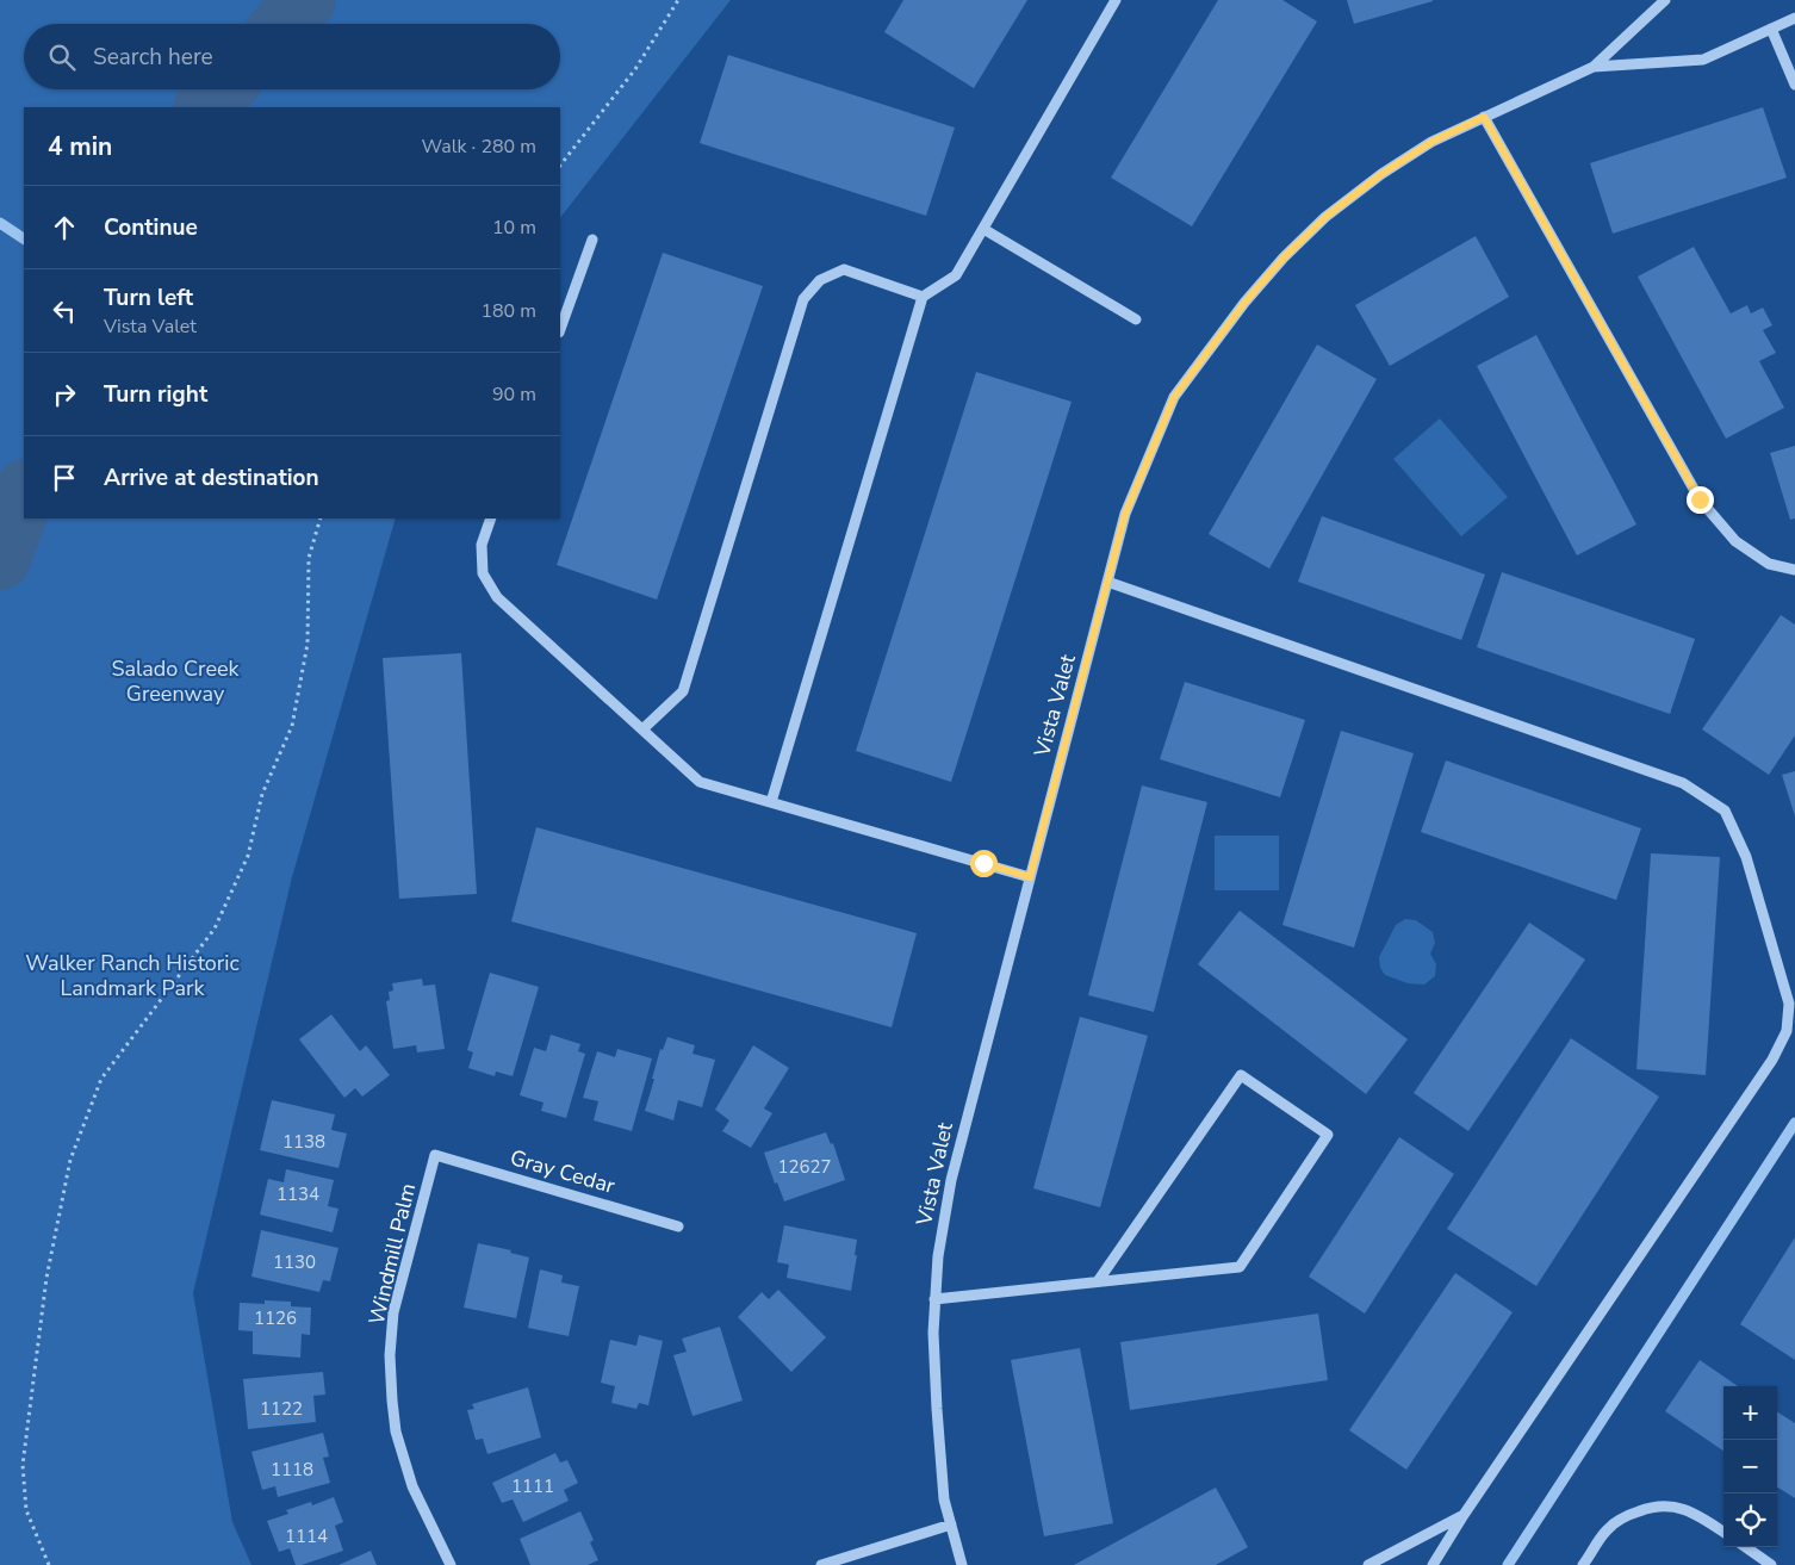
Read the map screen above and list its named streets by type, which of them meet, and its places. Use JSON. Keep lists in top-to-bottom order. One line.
{"streets":{"street":["Vista Valet","Gray Cedar","Windmill Palm"]},"crossings":[["Gray Cedar","Windmill Palm"]],"parks":["Salado Creek Greenway","Walker Ranch Historic Landmark Park"],"house_numbers":["1138","12627","1134","1130","1126","1122","1118","1111","1114"],"page":{"search":"Search here","heading":["4 min","Walk · 280 m"],"list":[["Continue","10 m"],["Turn left","Vista Valet","180 m"],["Turn right","90 m"],"Arrive at destination"],"map_buttons":["+","−"]}}
